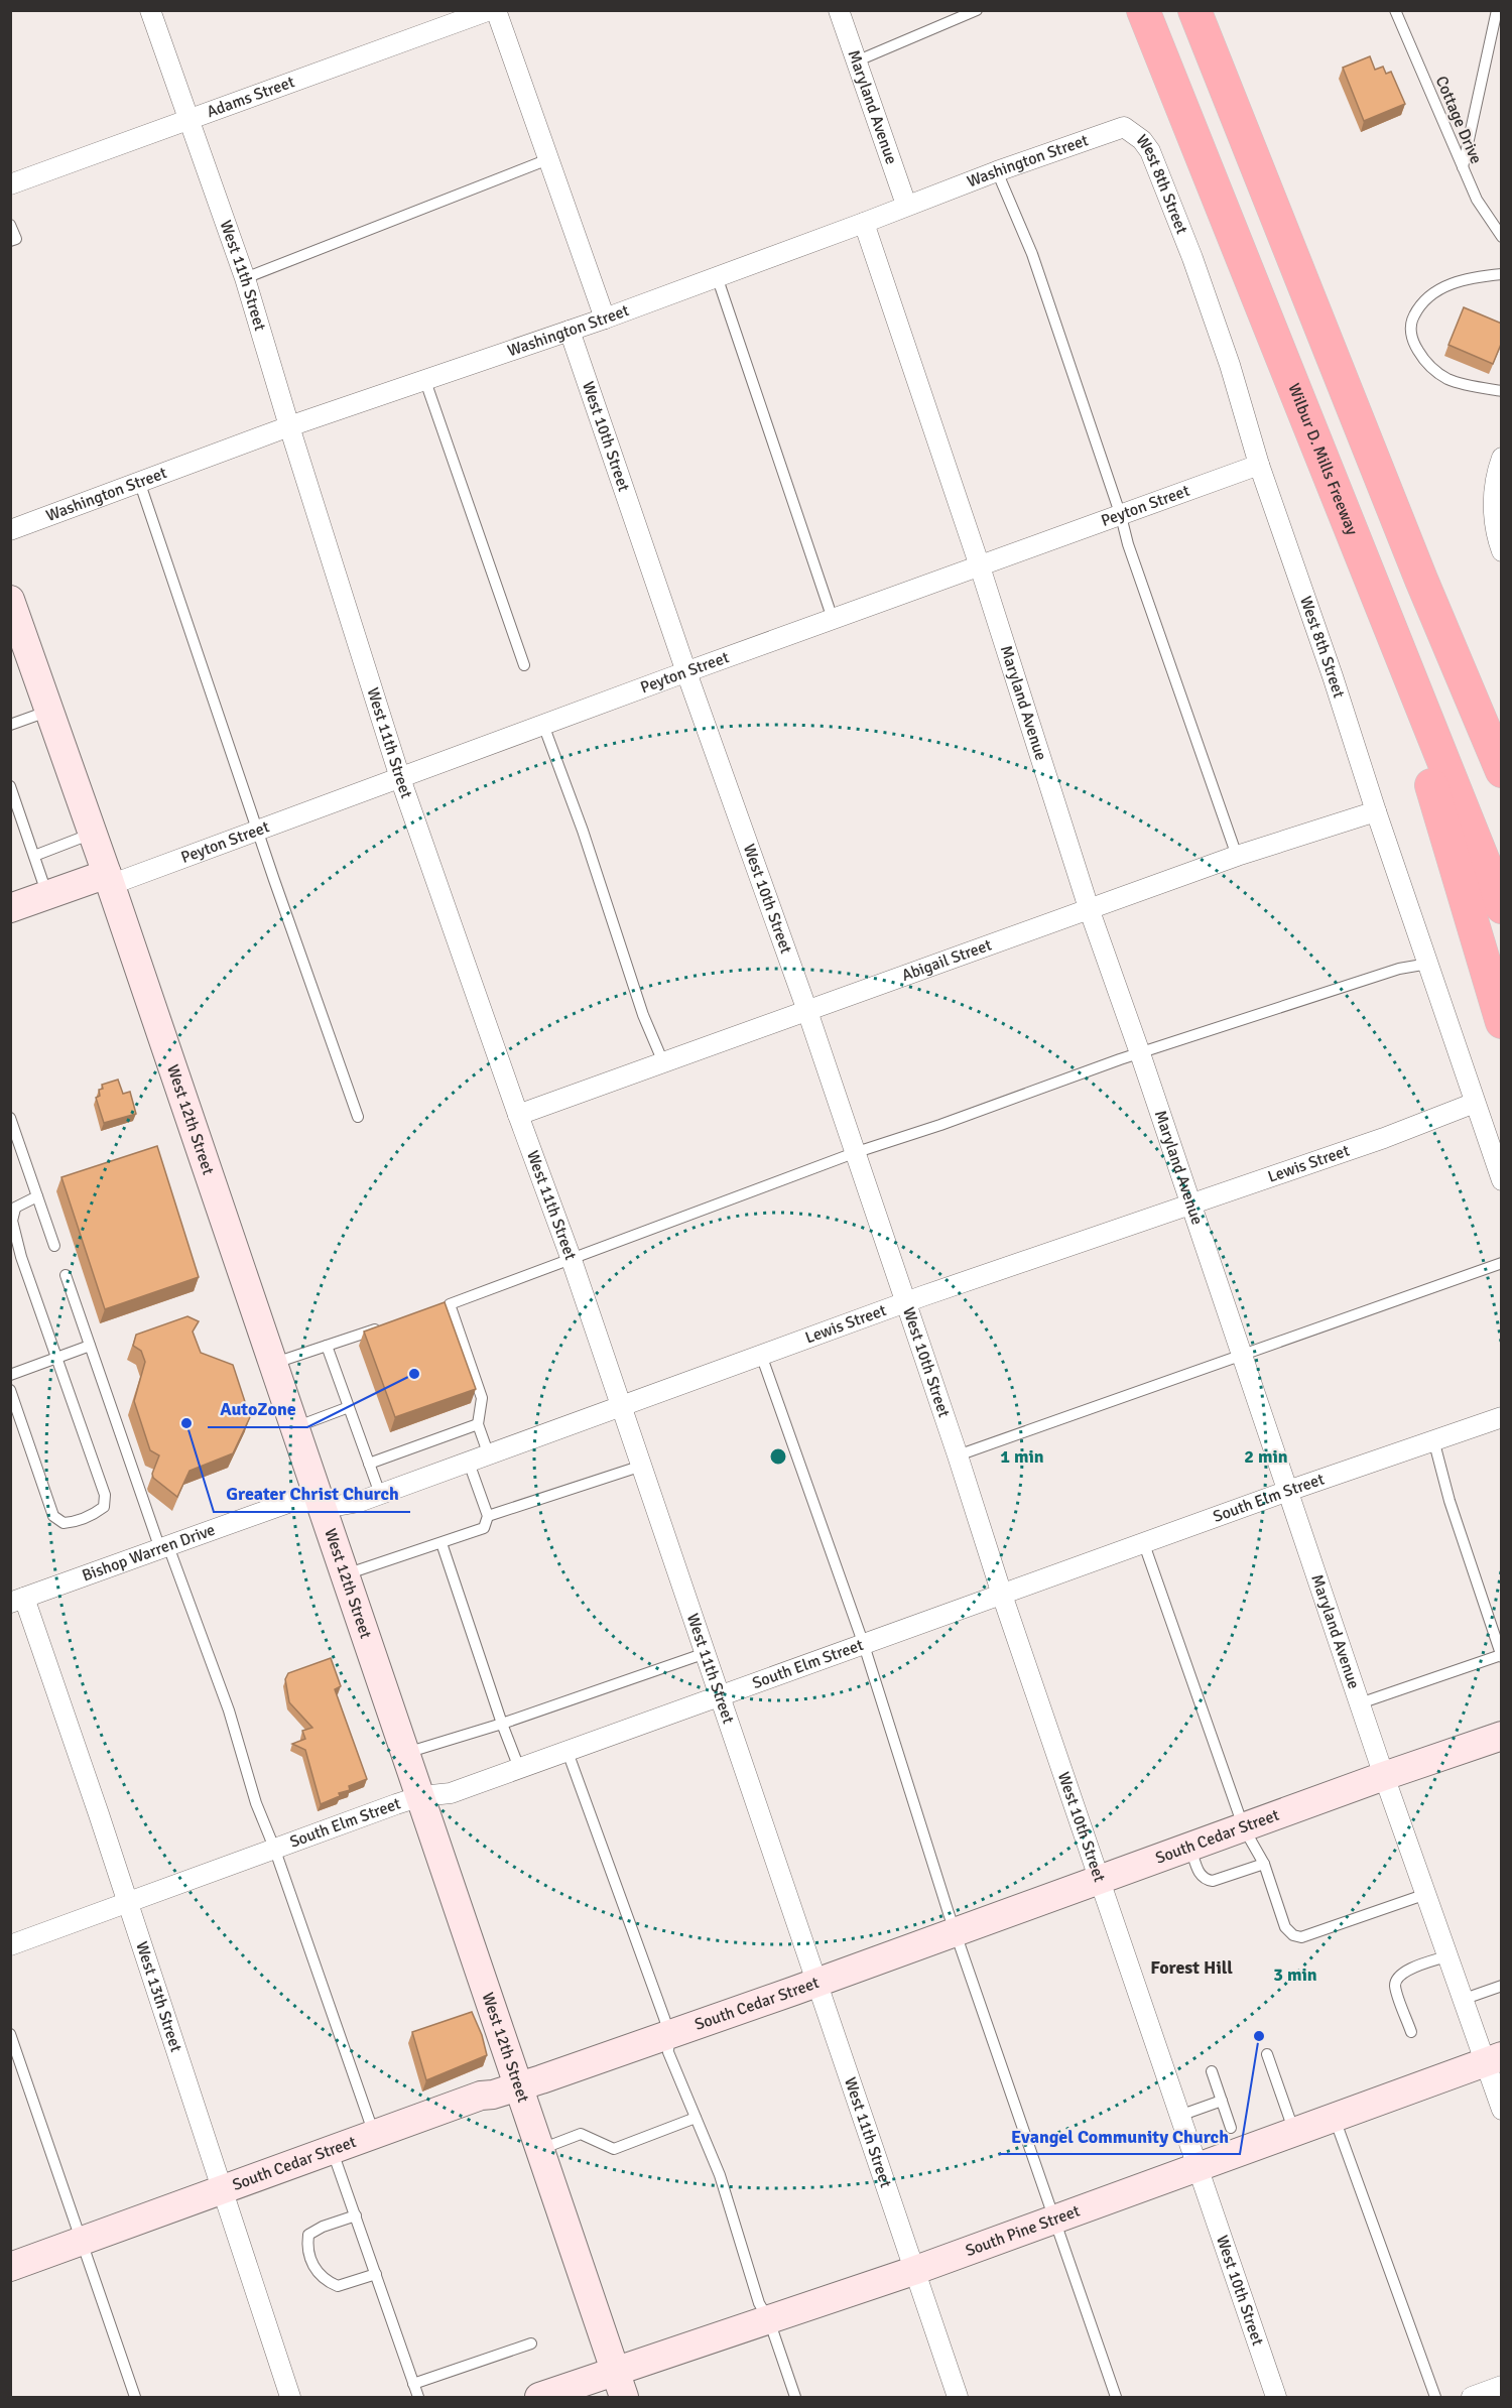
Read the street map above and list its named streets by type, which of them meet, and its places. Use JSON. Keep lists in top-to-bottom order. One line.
{"streets":{"highway":["Wilbur D. Mills Freeway"],"main road":["Peyton Street","West 12th Street","South Cedar Street","South Pine Street"],"street":["Adams Street","Maryland Avenue","Washington Street","West 8th Street","West 11th Street","West 10th Street","Abigail Street","Lewis Street","South Elm Street","Bishop Warren Drive","West 13th Street"],"lane":["Cottage Drive"]},"crossings":[["Adams Street","West 11th Street"],["Maryland Avenue","Washington Street"],["Maryland Avenue","Peyton Street"],["Maryland Avenue","Abigail Street"],["Maryland Avenue","Lewis Street"],["Maryland Avenue","South Elm Street"],["Maryland Avenue","South Cedar Street"],["Maryland Avenue","South Pine Street"],["Washington Street","West 8th Street"],["Washington Street","West 11th Street"],["Washington Street","West 10th Street"],["West 8th Street","Peyton Street"],["West 8th Street","Abigail Street"],["West 8th Street","Lewis Street"],["West 11th Street","Peyton Street"],["West 11th Street","Abigail Street"],["West 11th Street","Lewis Street"],["West 11th Street","South Elm Street"],["West 11th Street","South Cedar Street"],["West 11th Street","South Pine Street"],["West 10th Street","Peyton Street"],["West 10th Street","Abigail Street"],["West 10th Street","Lewis Street"],["West 10th Street","South Elm Street"],["West 10th Street","South Cedar Street"],["West 10th Street","South Pine Street"],["Peyton Street","West 12th Street"],["West 12th Street","Lewis Street"],["West 12th Street","South Elm Street"],["West 12th Street","Bishop Warren Drive"],["West 12th Street","South Cedar Street"],["West 12th Street","South Pine Street"],["Lewis Street","Bishop Warren Drive"],["South Elm Street","West 13th Street"],["Bishop Warren Drive","West 13th Street"],["South Cedar Street","West 13th Street"]],"districts":["Forest Hill"],"places":["AutoZone","Greater Christ Church","Evangel Community Church"],"rings":["1 min","2 min","3 min"]}
